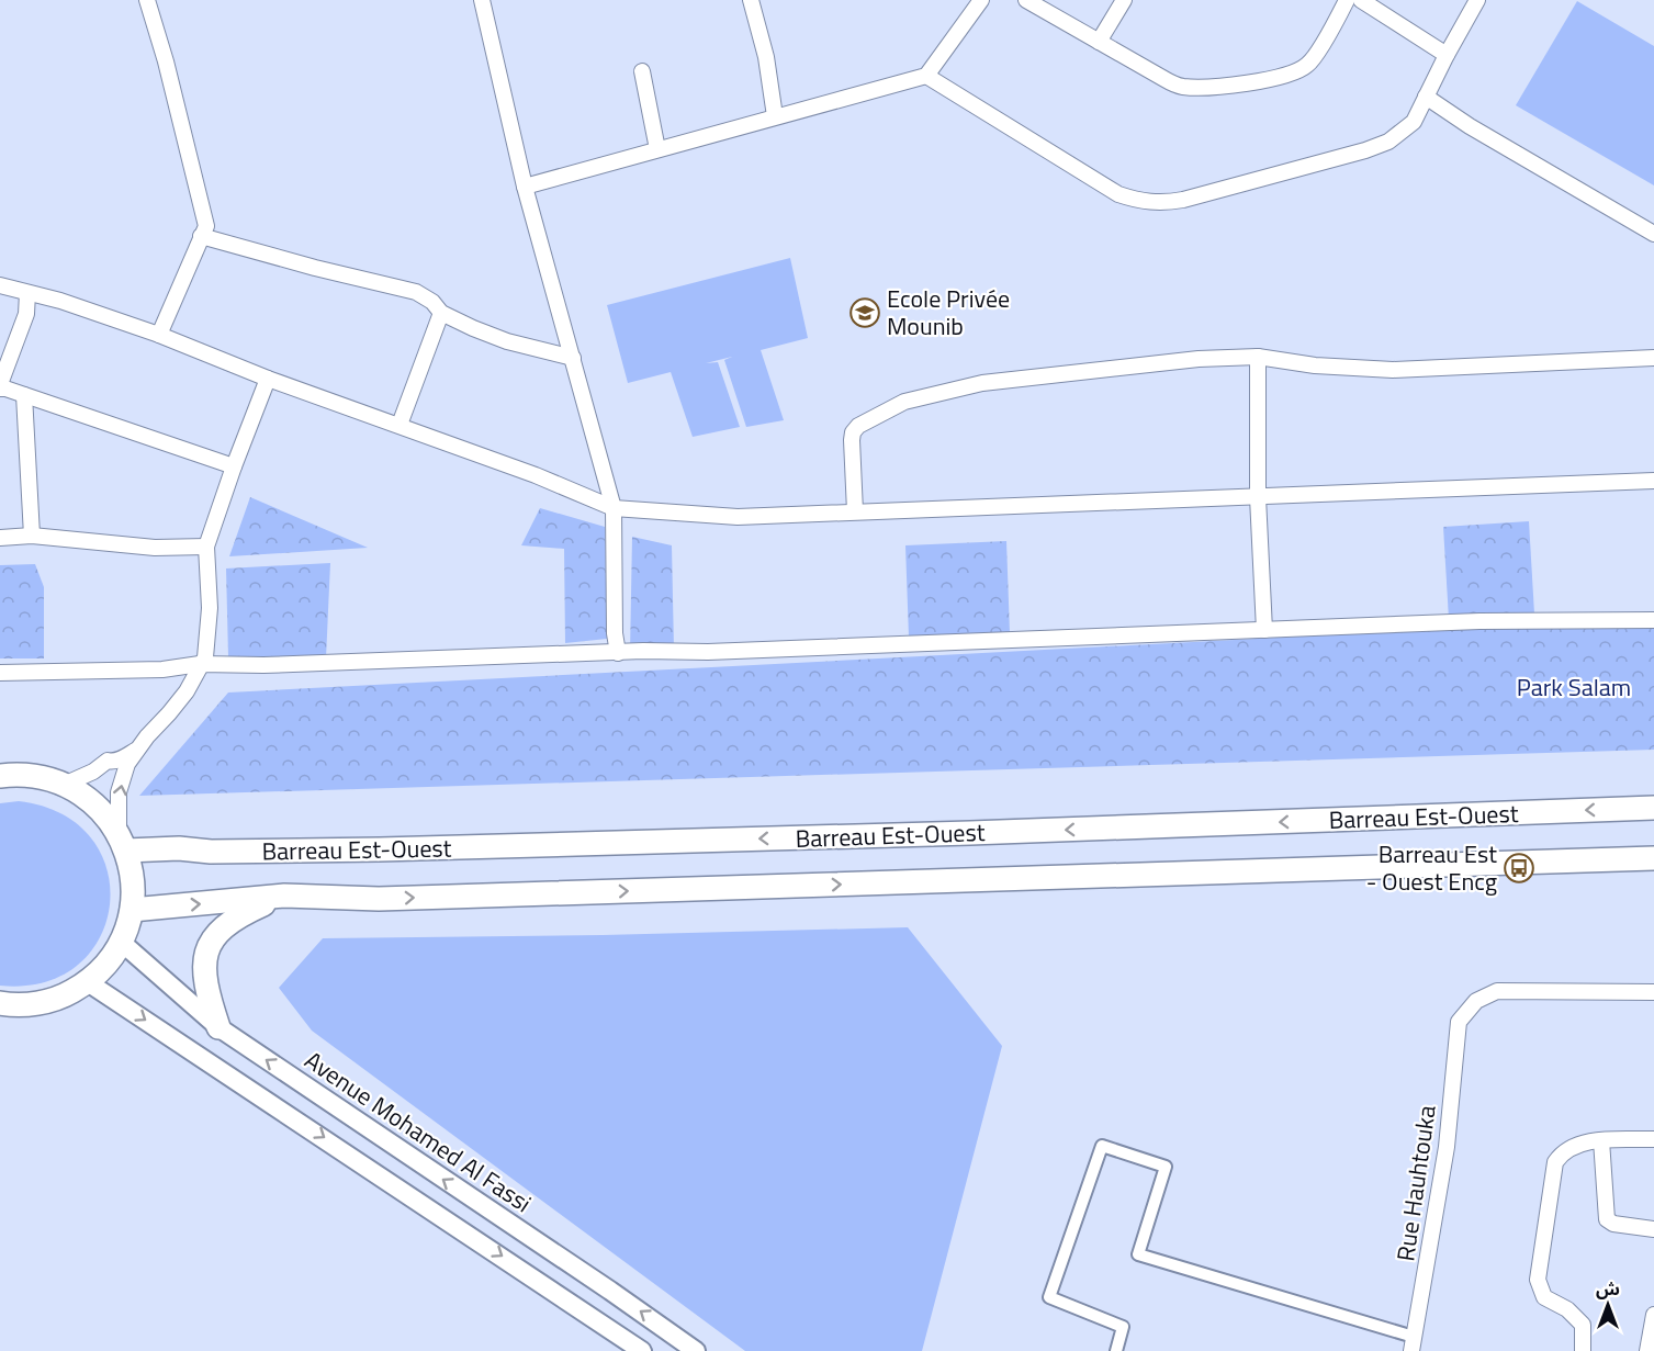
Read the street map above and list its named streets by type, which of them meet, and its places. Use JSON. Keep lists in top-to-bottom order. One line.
{"streets":{"main road":["Barreau Est-Ouest"],"street":["Avenue Mohamed Al Fassi","Rue Hauhtouka"]},"parks":["Park Salam"],"places":{"school or university":["Ecole Privée Mounib"],"bus stop":["Barreau Est - Ouest Encg"]},"north":"top"}
